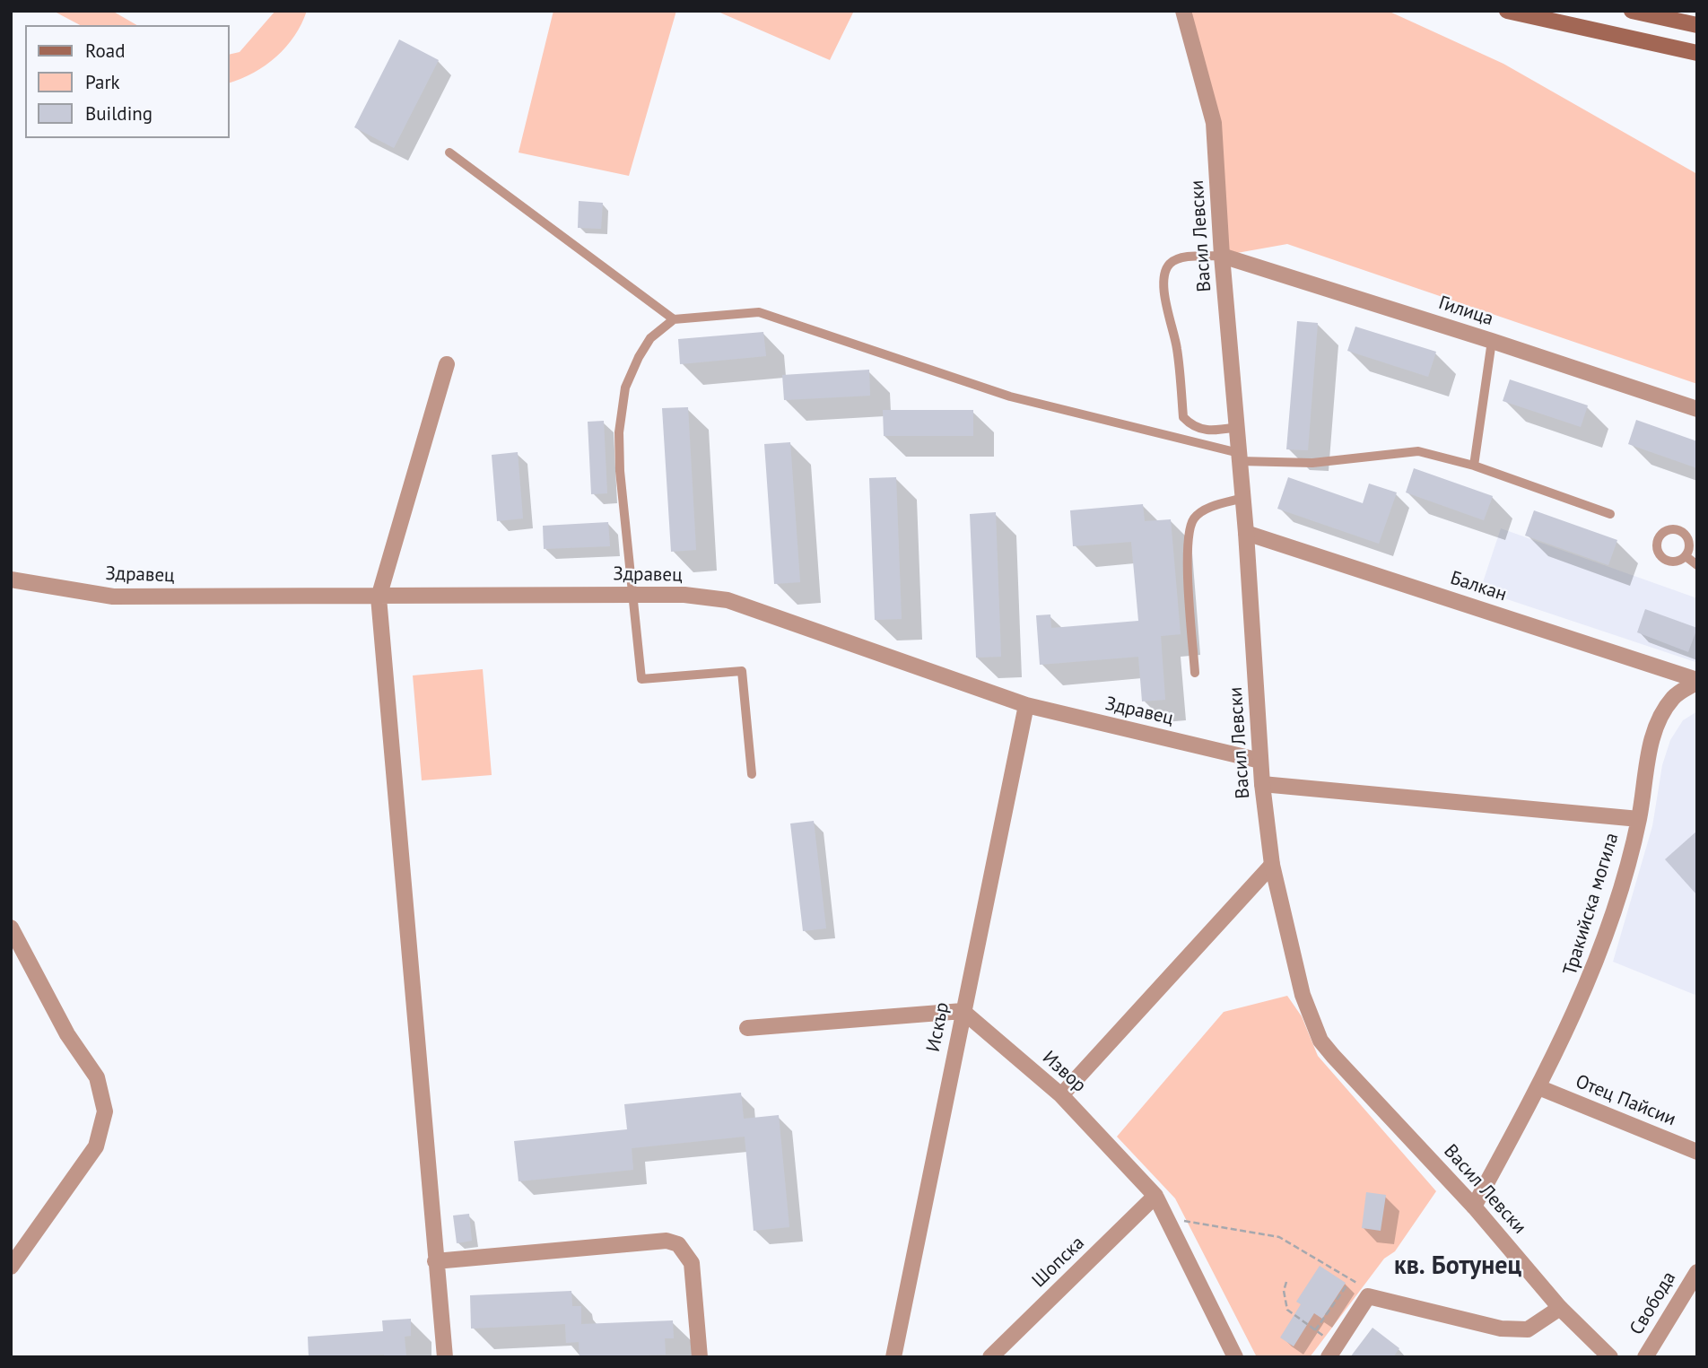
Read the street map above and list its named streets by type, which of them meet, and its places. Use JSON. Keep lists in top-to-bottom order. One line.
{"streets":{"street":["Васил Левски","Гилица","Здравец","Балкан","Тракийска могила","Искър","Извор","Отец Пайсии","Шопска","Свобода"]},"crossings":[["Васил Левски","Гилица"],["Васил Левски","Здравец"],["Васил Левски","Балкан"],["Васил Левски","Тракийска могила"],["Здравец","Искър"],["Балкан","Тракийска могила"],["Тракийска могила","Отец Пайсии"],["Искър","Извор"],["Извор","Шопска"]],"districts":["кв. Ботунец"],"legend":["Road","Park","Building"]}
